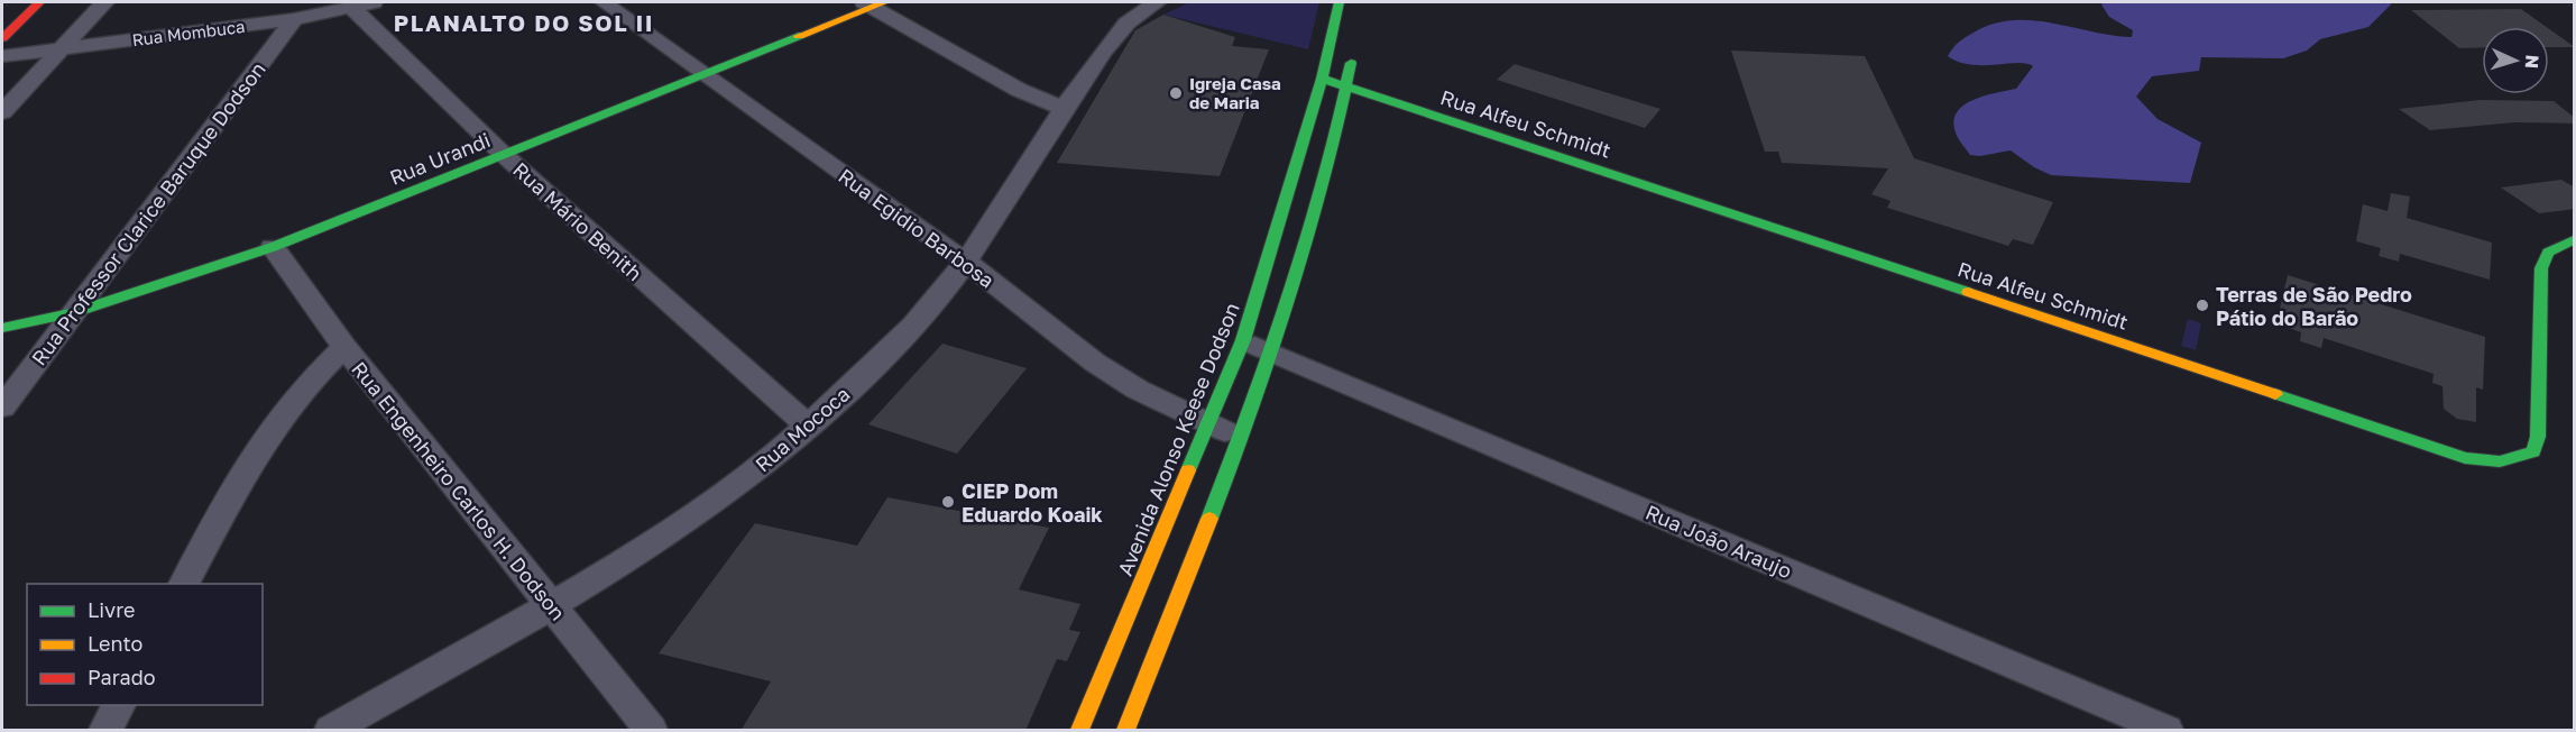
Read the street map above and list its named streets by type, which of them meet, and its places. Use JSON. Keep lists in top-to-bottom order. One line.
{"streets":{"street":["Rua Mombuca","Rua Alfeu Schmidt","Rua Urandi","Rua Professor Clarice Baruque Dodson","Rua Mário Benith","Rua Egidio Barbosa","Rua Mococa","Avenida Alonso Keese Dodson","Rua Engenheiro Carlos H. Dodson","Rua João Araujo"]},"crossings":[["Rua Mombuca","Rua Professor Clarice Baruque Dodson"],["Rua Mombuca","Rua Mário Benith"],["Rua Alfeu Schmidt","Avenida Alonso Keese Dodson"],["Rua Urandi","Rua Professor Clarice Baruque Dodson"],["Rua Urandi","Rua Mário Benith"],["Rua Urandi","Rua Egidio Barbosa"],["Rua Urandi","Rua Engenheiro Carlos H. Dodson"],["Rua Mário Benith","Rua Mococa"],["Rua Egidio Barbosa","Rua Mococa"],["Rua Egidio Barbosa","Avenida Alonso Keese Dodson"],["Rua Mococa","Rua Engenheiro Carlos H. Dodson"],["Avenida Alonso Keese Dodson","Rua João Araujo"]],"districts":["PLANALTO DO SOL II"],"places":["Igreja Casa de Maria","Terras de São Pedro Pátio do Barão","CIEP Dom Eduardo Koaik"],"legend":["Livre","Lento","Parado"],"north":"right"}
